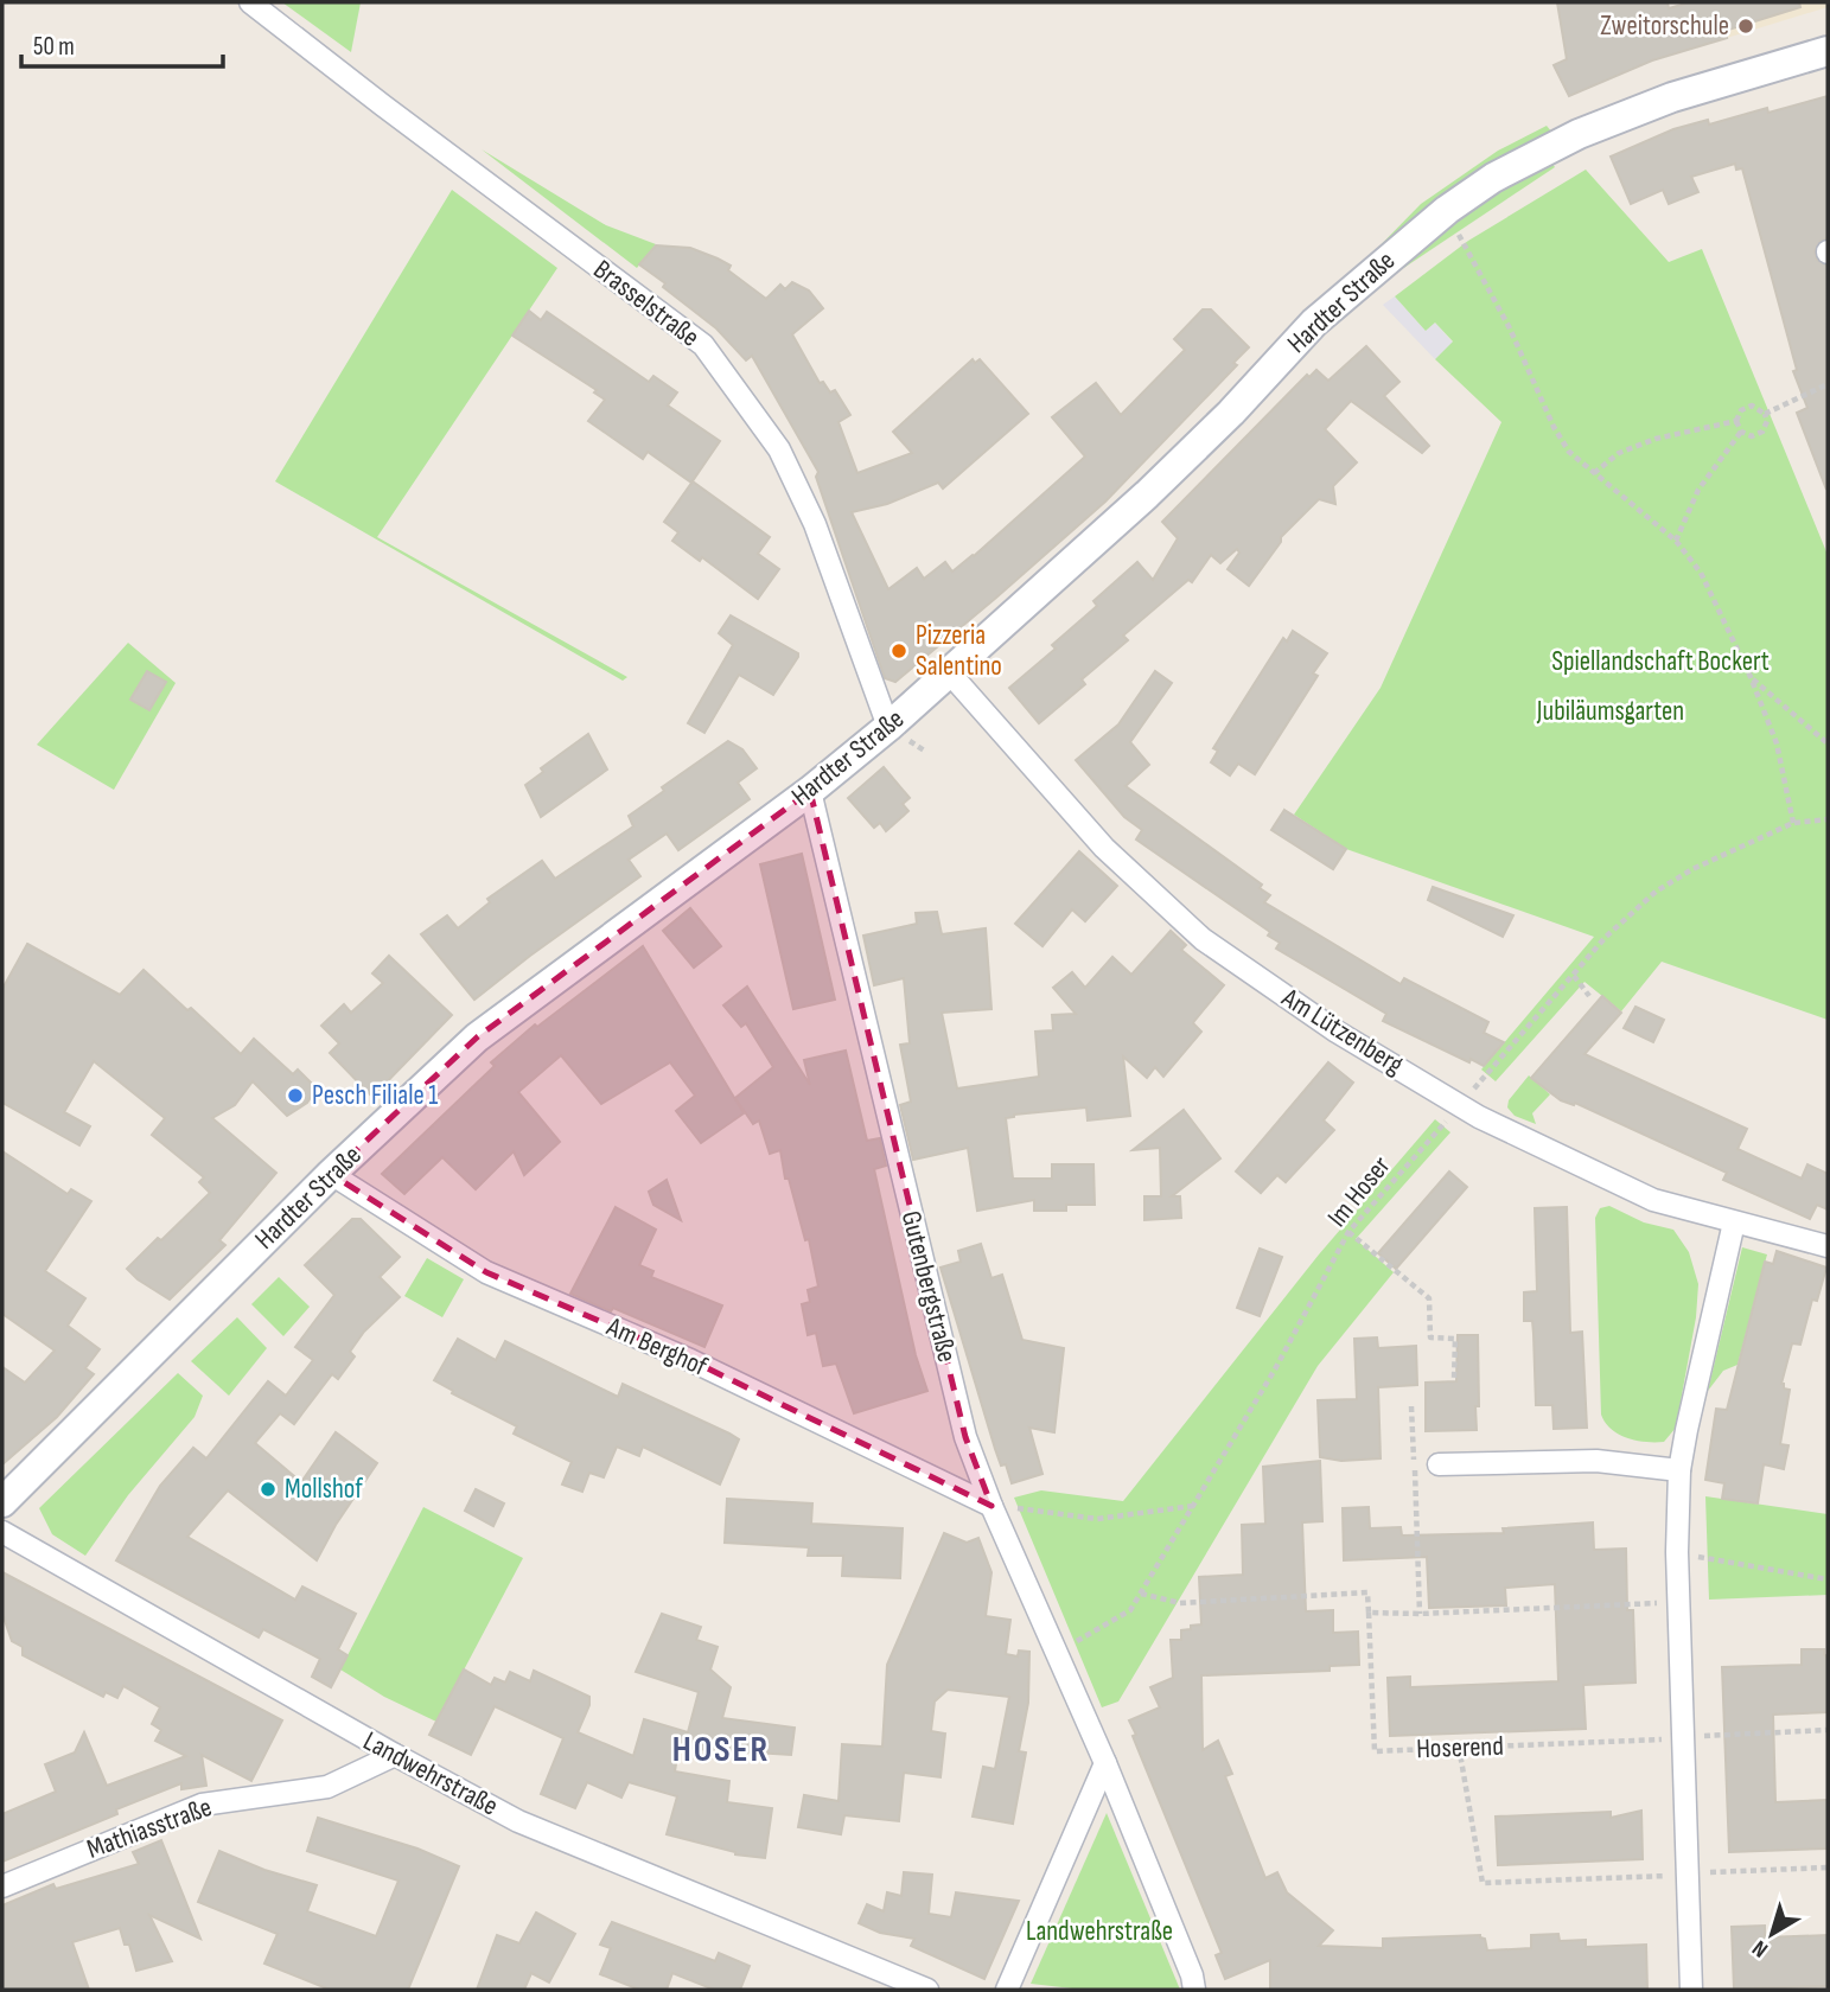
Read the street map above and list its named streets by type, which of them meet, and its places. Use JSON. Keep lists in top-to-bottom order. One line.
{"streets":{"main road":["Hardter Straße"],"street":["Brasselstraße","Am Lützenberg","Gutenbergstraße","Am Berghof","Landwehrstraße","Mathiasstraße"],"path":["Im Hoser","Hoserend"]},"crossings":[["Hardter Straße","Brasselstraße"],["Hardter Straße","Am Lützenberg"],["Hardter Straße","Gutenbergstraße"],["Hardter Straße","Am Berghof"],["Am Lützenberg","Im Hoser"],["Im Hoser","Gutenbergstraße"],["Gutenbergstraße","Am Berghof"],["Landwehrstraße","Mathiasstraße"]],"districts":["HOSER"],"parks":["Spiellandschaft Bockert","Jubiläumsgarten","Landwehrstraße"],"places":["Zweitorschule","Pizzeria Salentino","Pesch Filiale 1","Mollshof"],"scale_bar":"50 m","north":"bottom left"}
